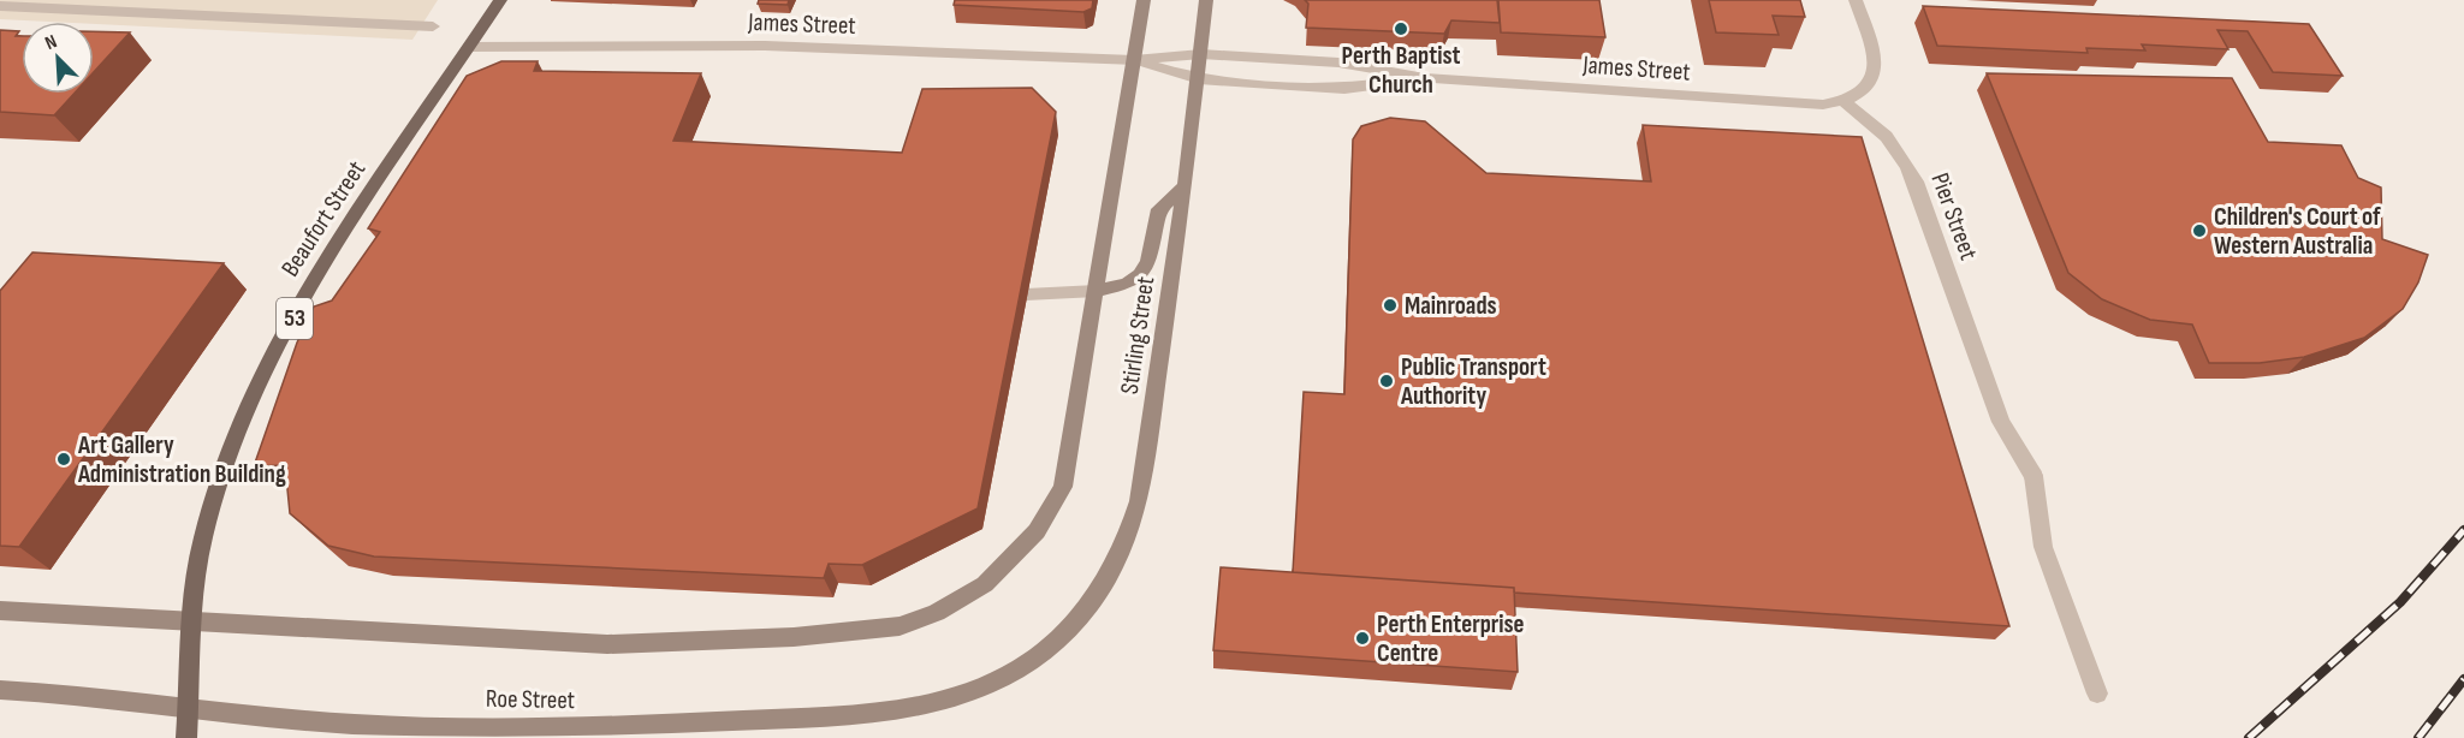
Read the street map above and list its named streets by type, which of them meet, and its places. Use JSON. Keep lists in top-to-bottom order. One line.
{"streets":{"main road":["Beaufort Street","53"],"street":["James Street","Pier Street","Stirling Street","Roe Street"]},"crossings":[["James Street","Pier Street"],["James Street","Beaufort Street"],["James Street","Stirling Street"],["Beaufort Street","Stirling Street"],["Beaufort Street","Roe Street"],["Stirling Street","Roe Street"]],"places":["Perth Baptist Church","Children's Court of Western Australia","Mainroads","Public Transport Authority","Art Gallery Administration Building","Perth Enterprise Centre"],"north":"top left"}
